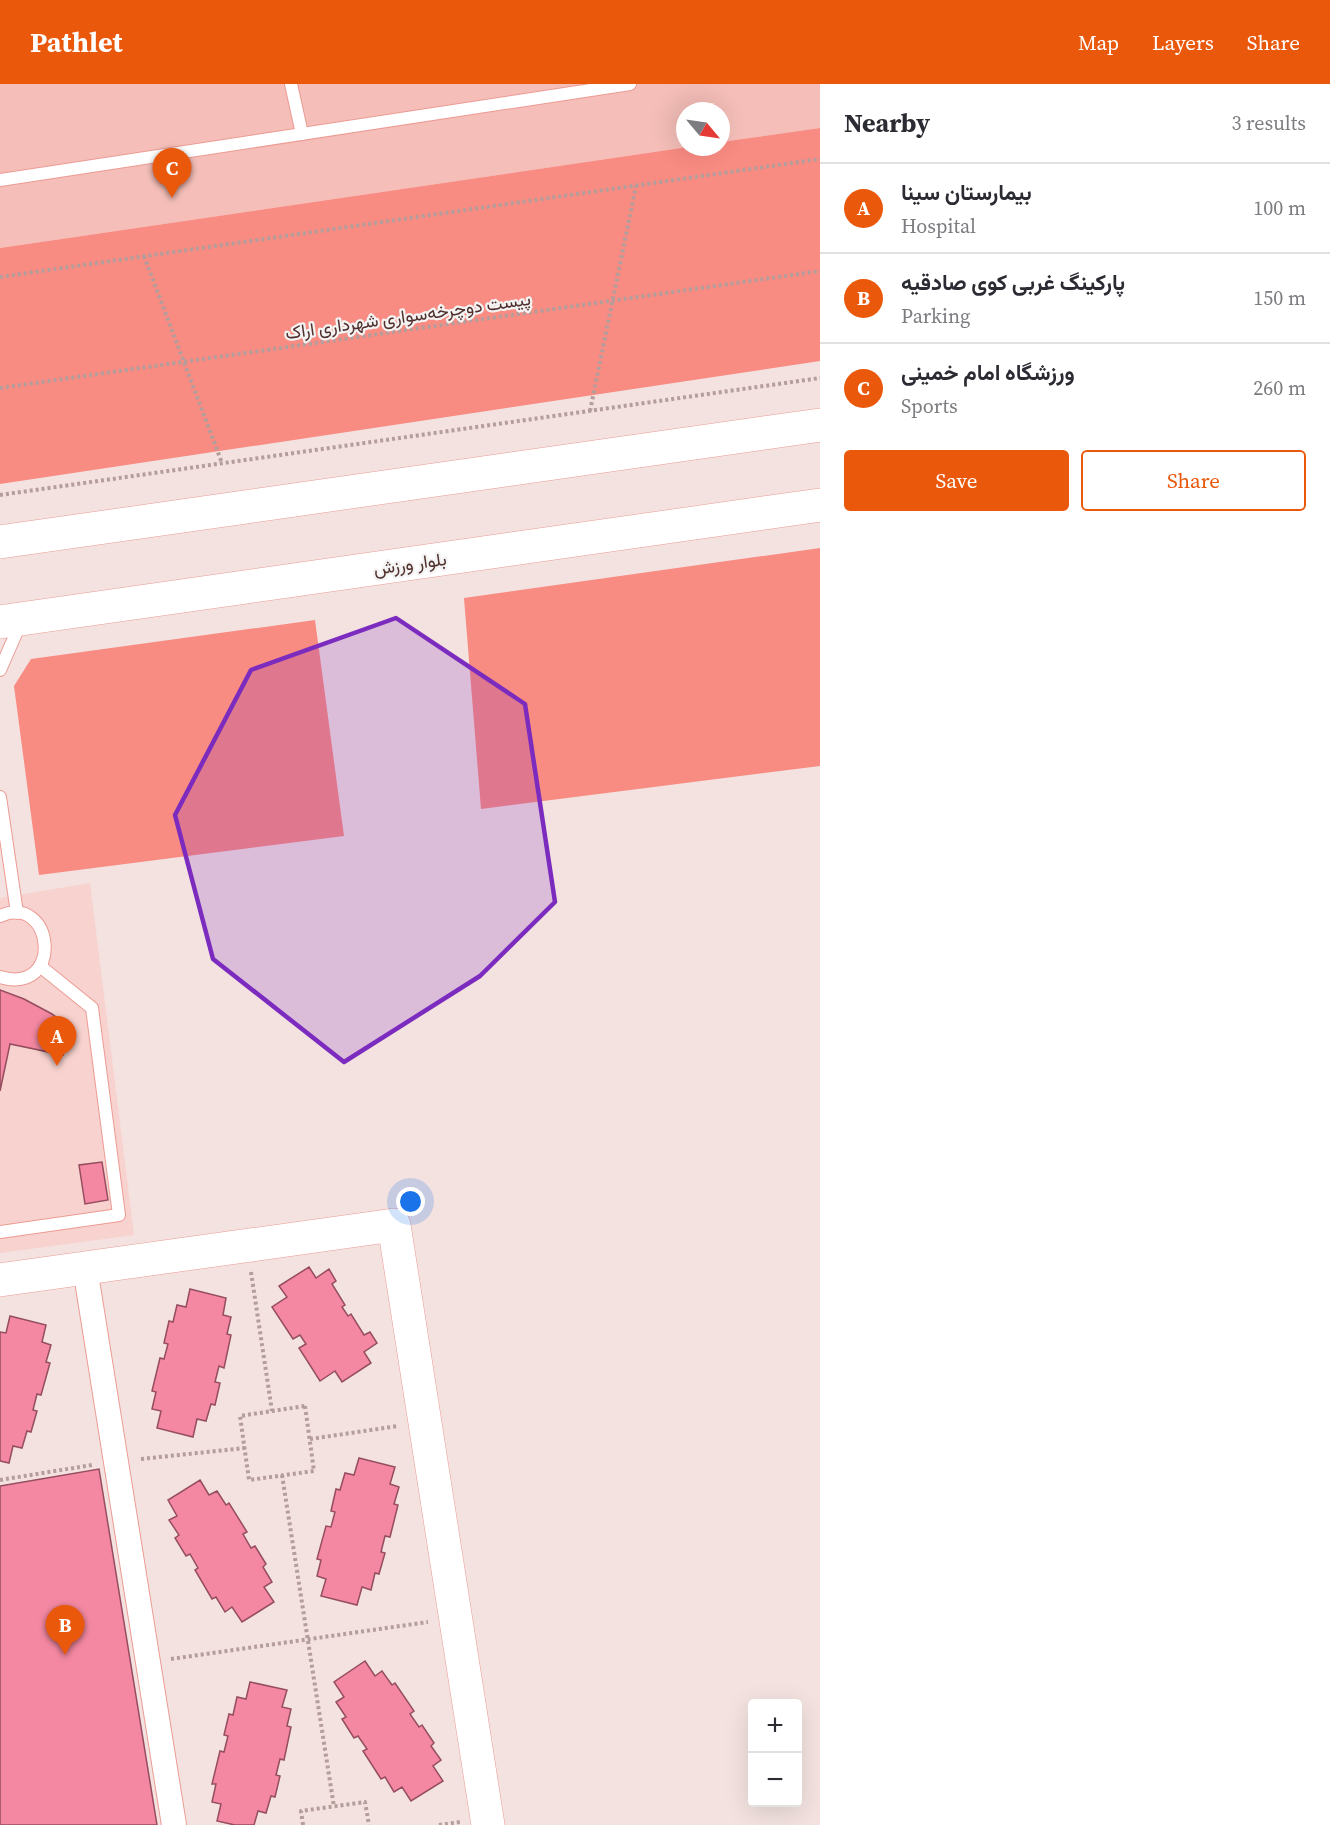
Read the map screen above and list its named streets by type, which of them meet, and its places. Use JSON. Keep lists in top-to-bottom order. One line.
{"streets":{"main road":["بلوار ورزش"],"path":["پیست دوچرخه‌سواری شهرداری اراک"]},"north":"bottom right","page":{"header":"Pathlet","nav":["Map","Layers","Share"],"heading":["Nearby","3 results"],"pins":["C","A","B"],"list":[{"mark":"A","name":"بیمارستان سینا","note":"Hospital","value":"100 m"},{"mark":"B","name":"پارکینگ غربی کوی صادقیه","note":"Parking","value":"150 m"},{"mark":"C","name":"ورزشگاه امام خمینی","note":"Sports","value":"260 m"}],"buttons":["Save","Share"],"map_buttons":["+","−"]}}
